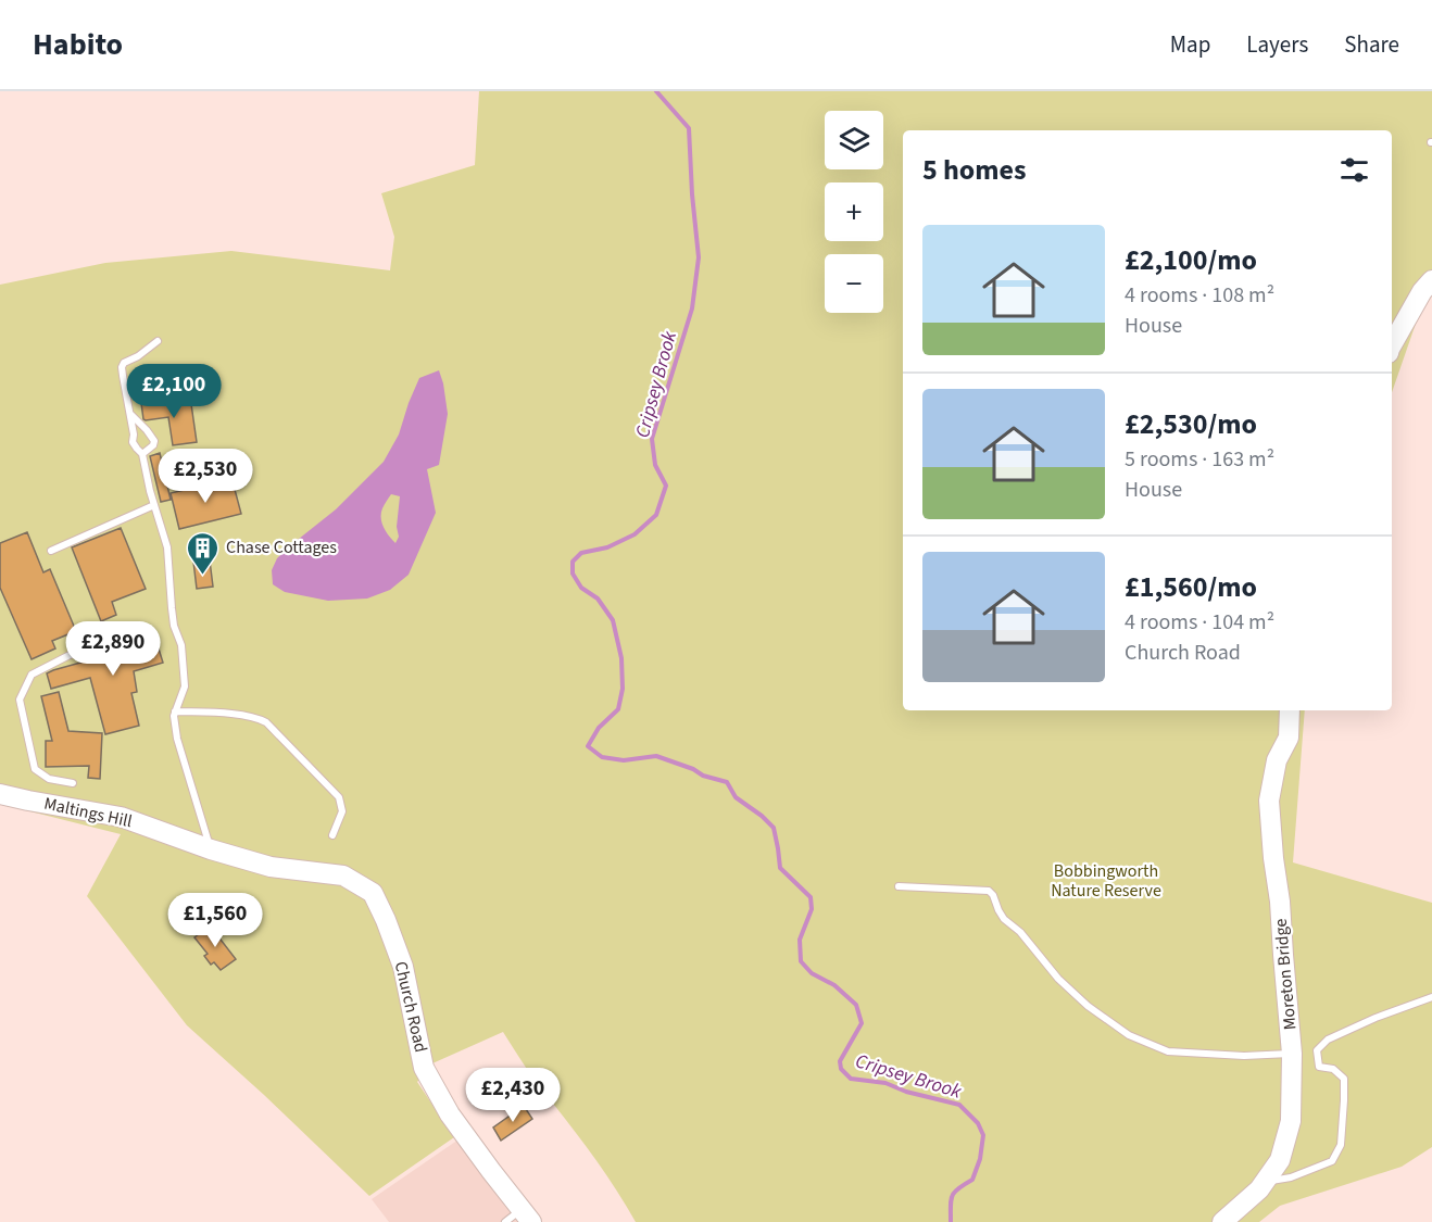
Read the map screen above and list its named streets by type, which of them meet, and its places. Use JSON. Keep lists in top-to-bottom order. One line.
{"streets":{"street":["Maltings Hill","Moreton Bridge","Church Road"]},"crossings":[["Maltings Hill","Church Road"]],"water":["Cripsey Brook"],"parks":["Bobbingworth Nature Reserve"],"places":{"building":["Chase Cottages"]},"page":{"header":"Habito","nav":["Map","Layers","Share"],"map_buttons":["+","−"],"heading":"5 homes","list":[{"name":"£2,100/mo","note":"4 rooms · 108 m² · House"},{"name":"£2,530/mo","note":"5 rooms · 163 m² · House"},{"name":"£1,560/mo","note":"4 rooms · 104 m² · Church Road"}],"price":["£2,100","£2,530","£2,890","£1,560","£2,430"]}}
